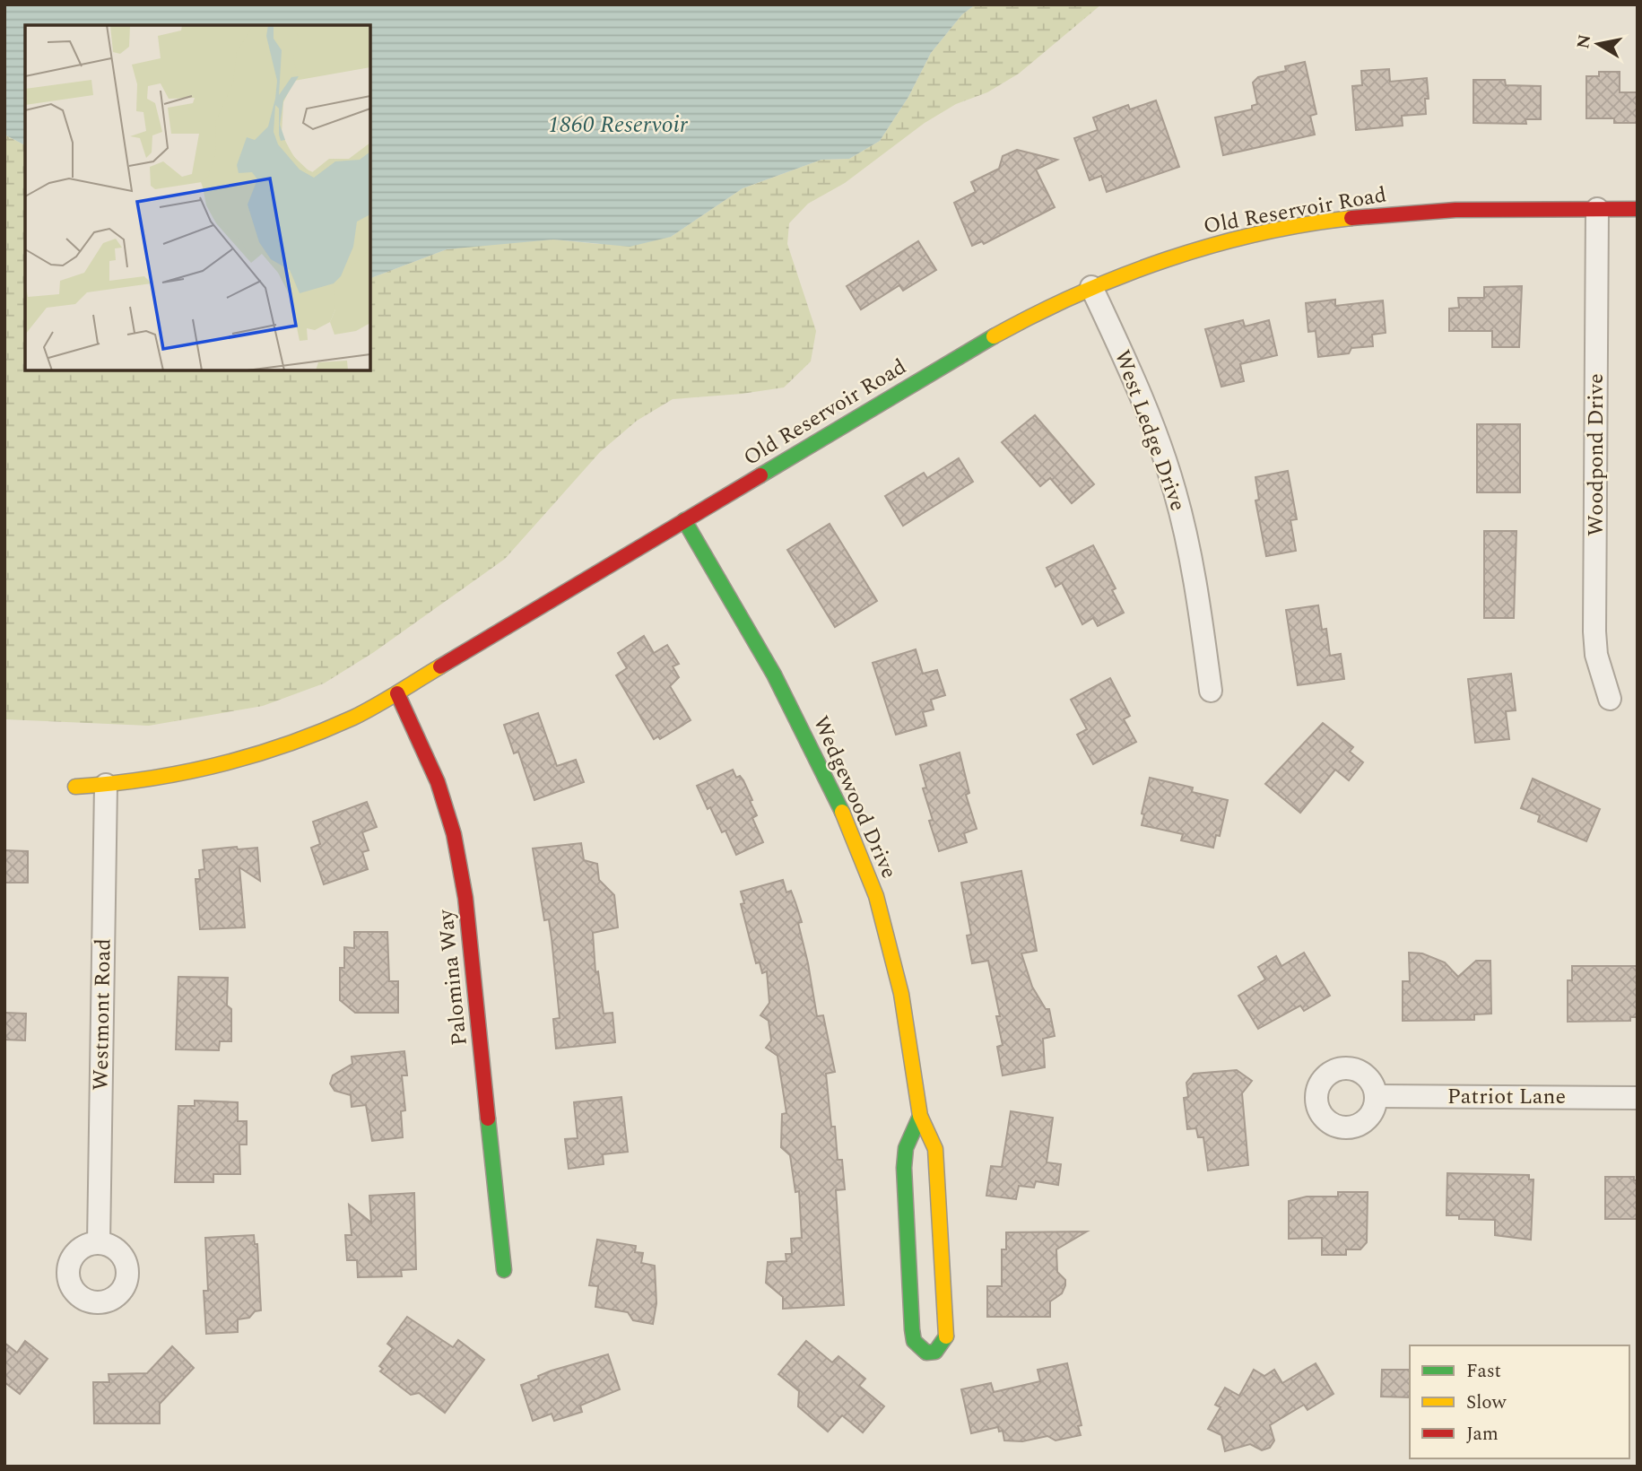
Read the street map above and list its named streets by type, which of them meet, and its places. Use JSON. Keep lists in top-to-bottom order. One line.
{"streets":{"street":["Old Reservoir Road","West Ledge Drive","Woodpond Drive","Wedgewood Drive","Palomina Way","Westmont Road","Patriot Lane"]},"crossings":[["Old Reservoir Road","West Ledge Drive"],["Old Reservoir Road","Woodpond Drive"],["Old Reservoir Road","Wedgewood Drive"],["Old Reservoir Road","Palomina Way"],["Old Reservoir Road","Westmont Road"]],"water":["1860 Reservoir"],"legend":["Fast","Slow","Jam"],"north":"left"}
